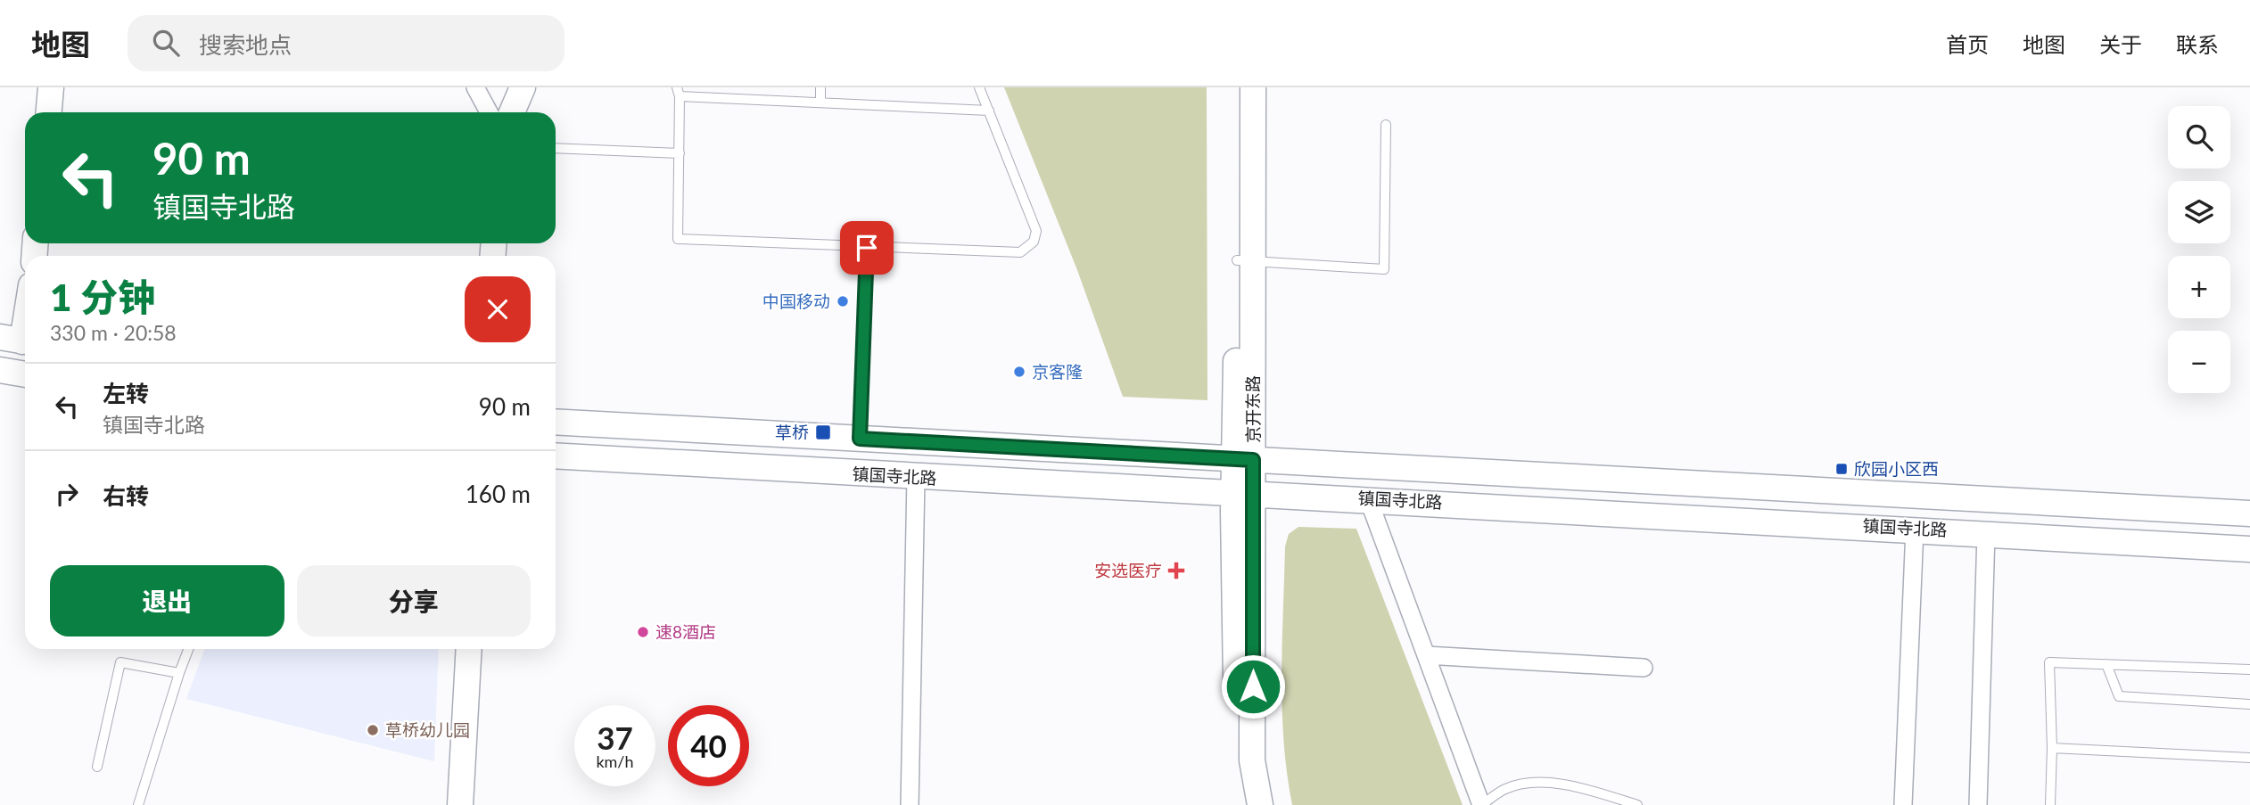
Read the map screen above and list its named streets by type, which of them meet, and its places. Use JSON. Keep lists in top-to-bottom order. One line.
{"streets":{"street":["京开东路","镇国寺北路"]},"crossings":[["京开东路","镇国寺北路"]],"places":{"other":["中国移动","京客隆","速8酒店","草桥幼儿园"],"transit":["草桥","欣园小区西"],"health":["安选医疗"]},"page":{"header":"地图","search":"搜索地点","nav":["首页","地图","关于","联系"],"map_buttons":["+","−"],"turn":["90 m","镇国寺北路"],"heading":["1 分钟","330 m · 20:58"],"list":[{"name":"左转","note":"镇国寺北路","value":"90 m"},{"name":"右转","value":"160 m"}],"buttons":["退出","分享"],"speed":"37 km/h","limit":"40"}}
